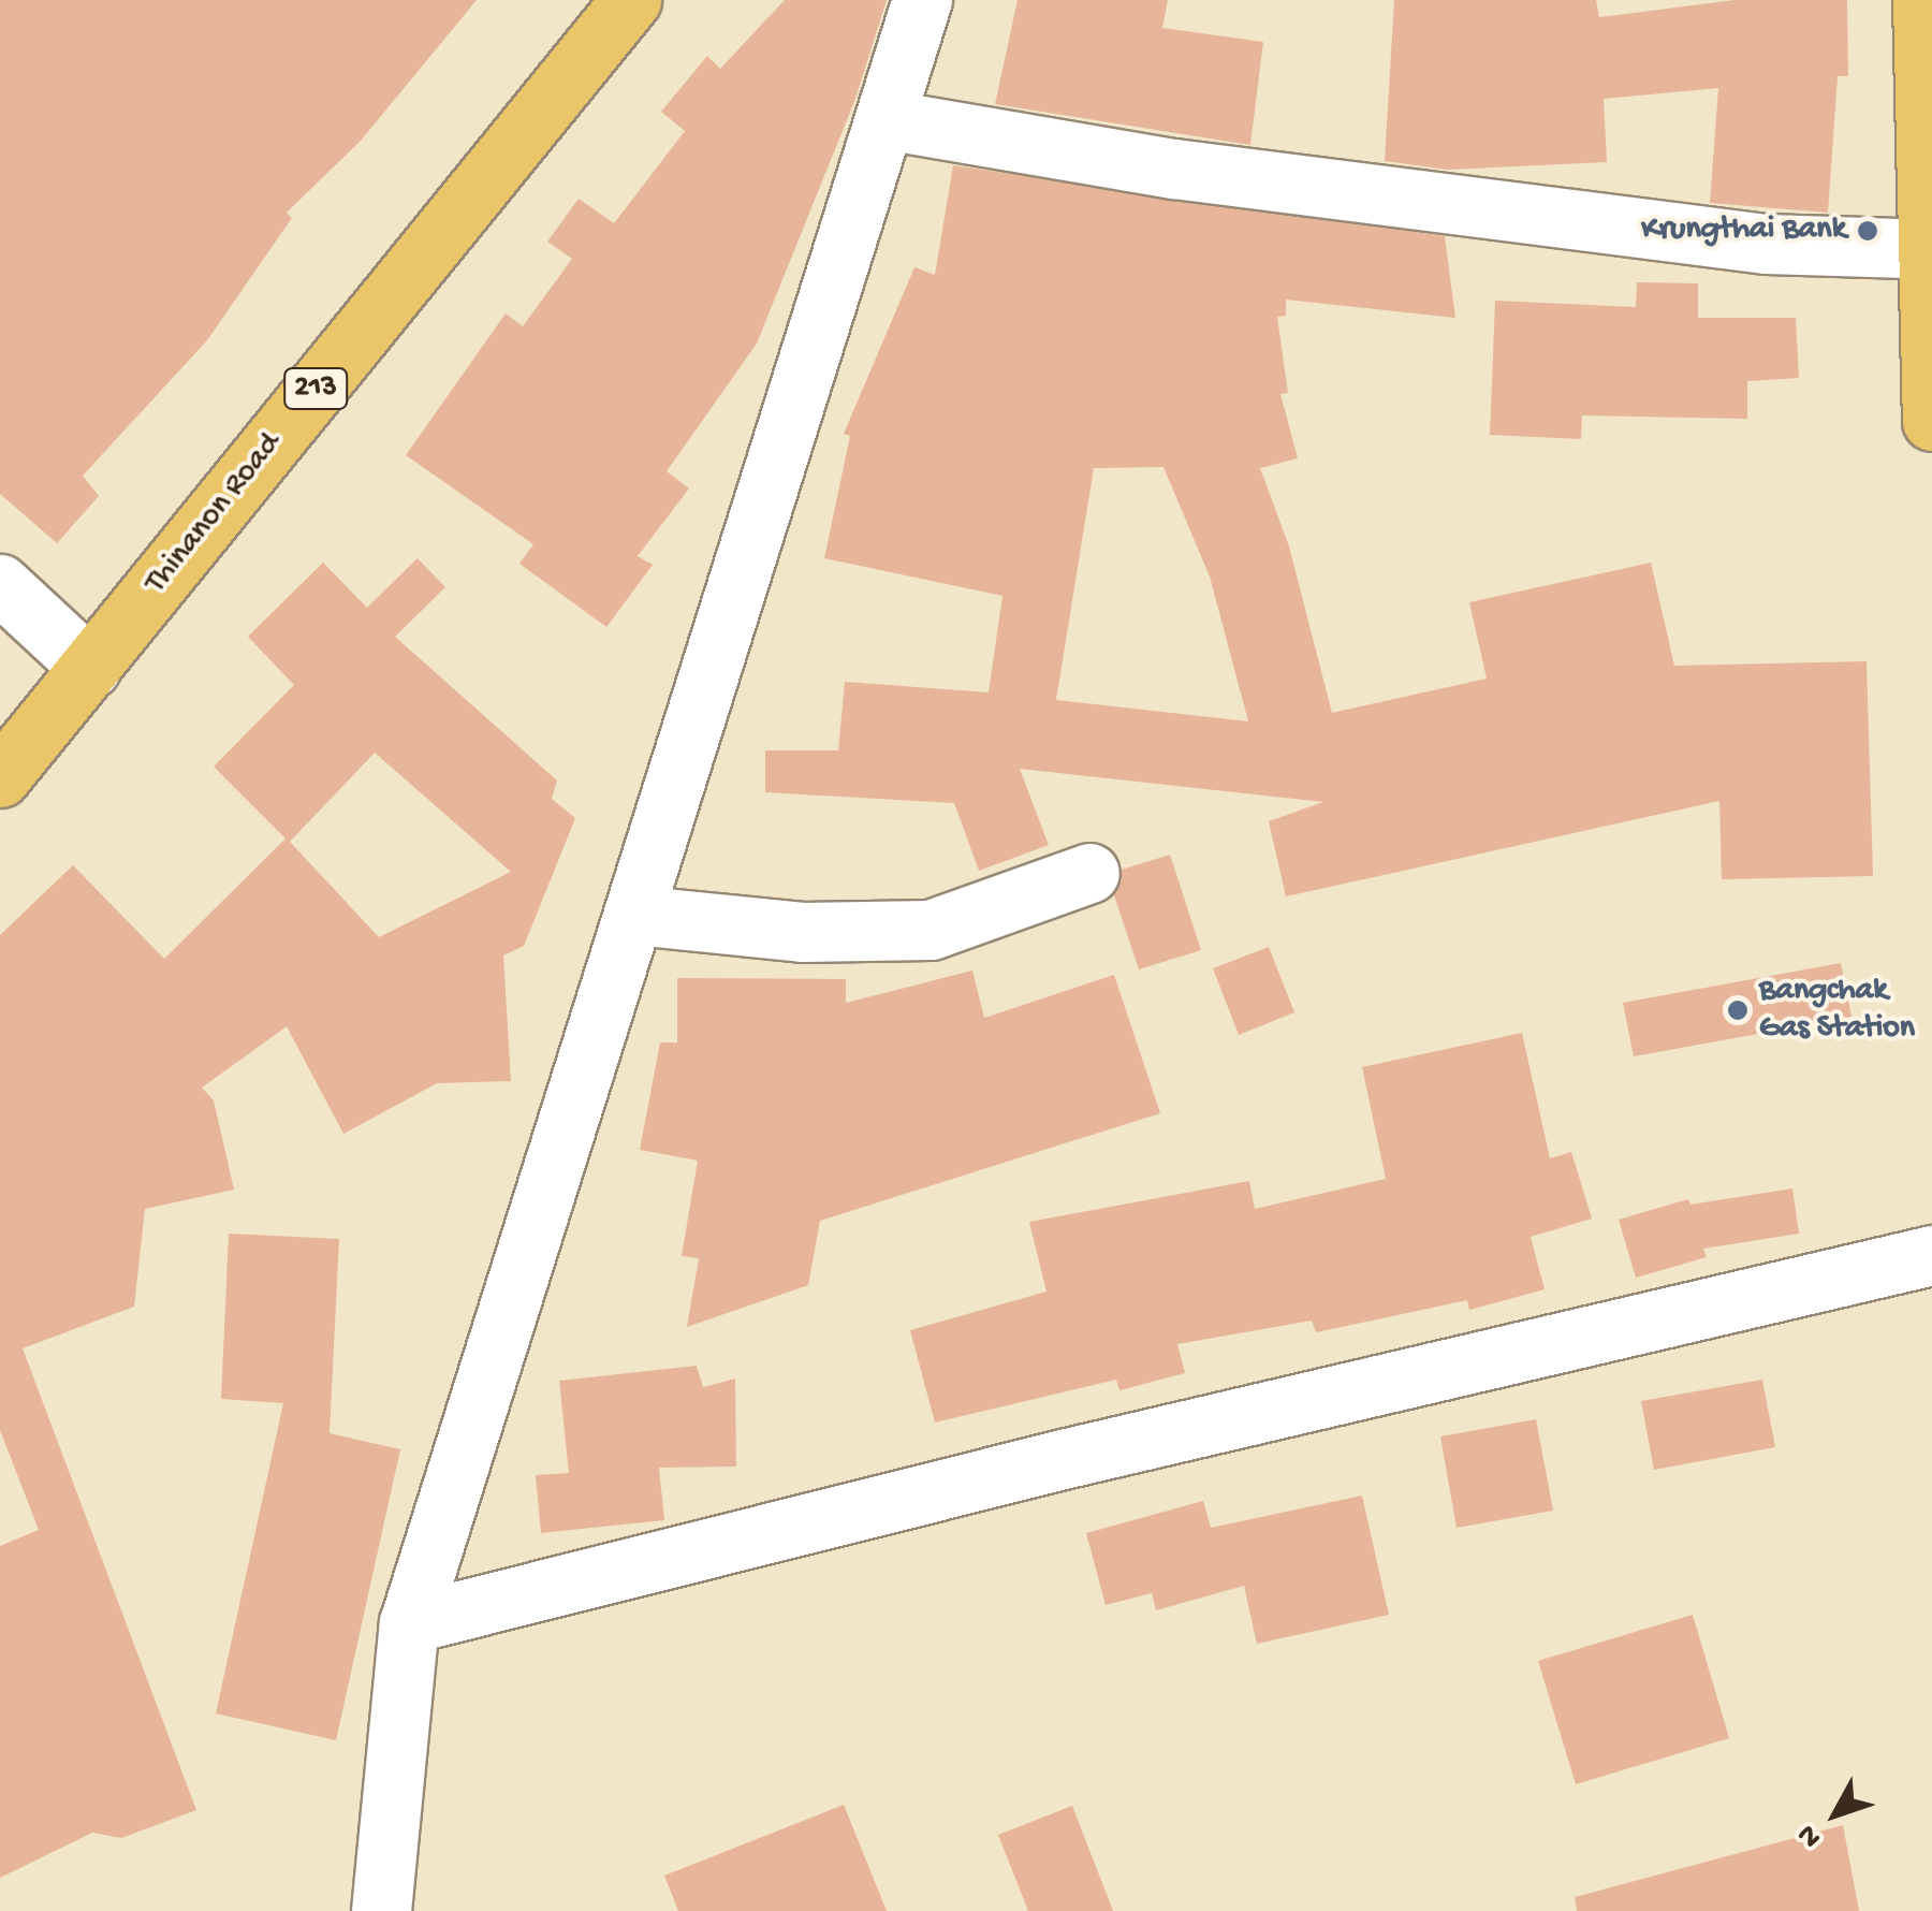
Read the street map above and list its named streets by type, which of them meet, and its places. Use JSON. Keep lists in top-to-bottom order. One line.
{"streets":{"main road":["213","Thinanon Road"]},"places":["Krungthai Bank","Bangchak Gas Station"],"north":"bottom left"}
